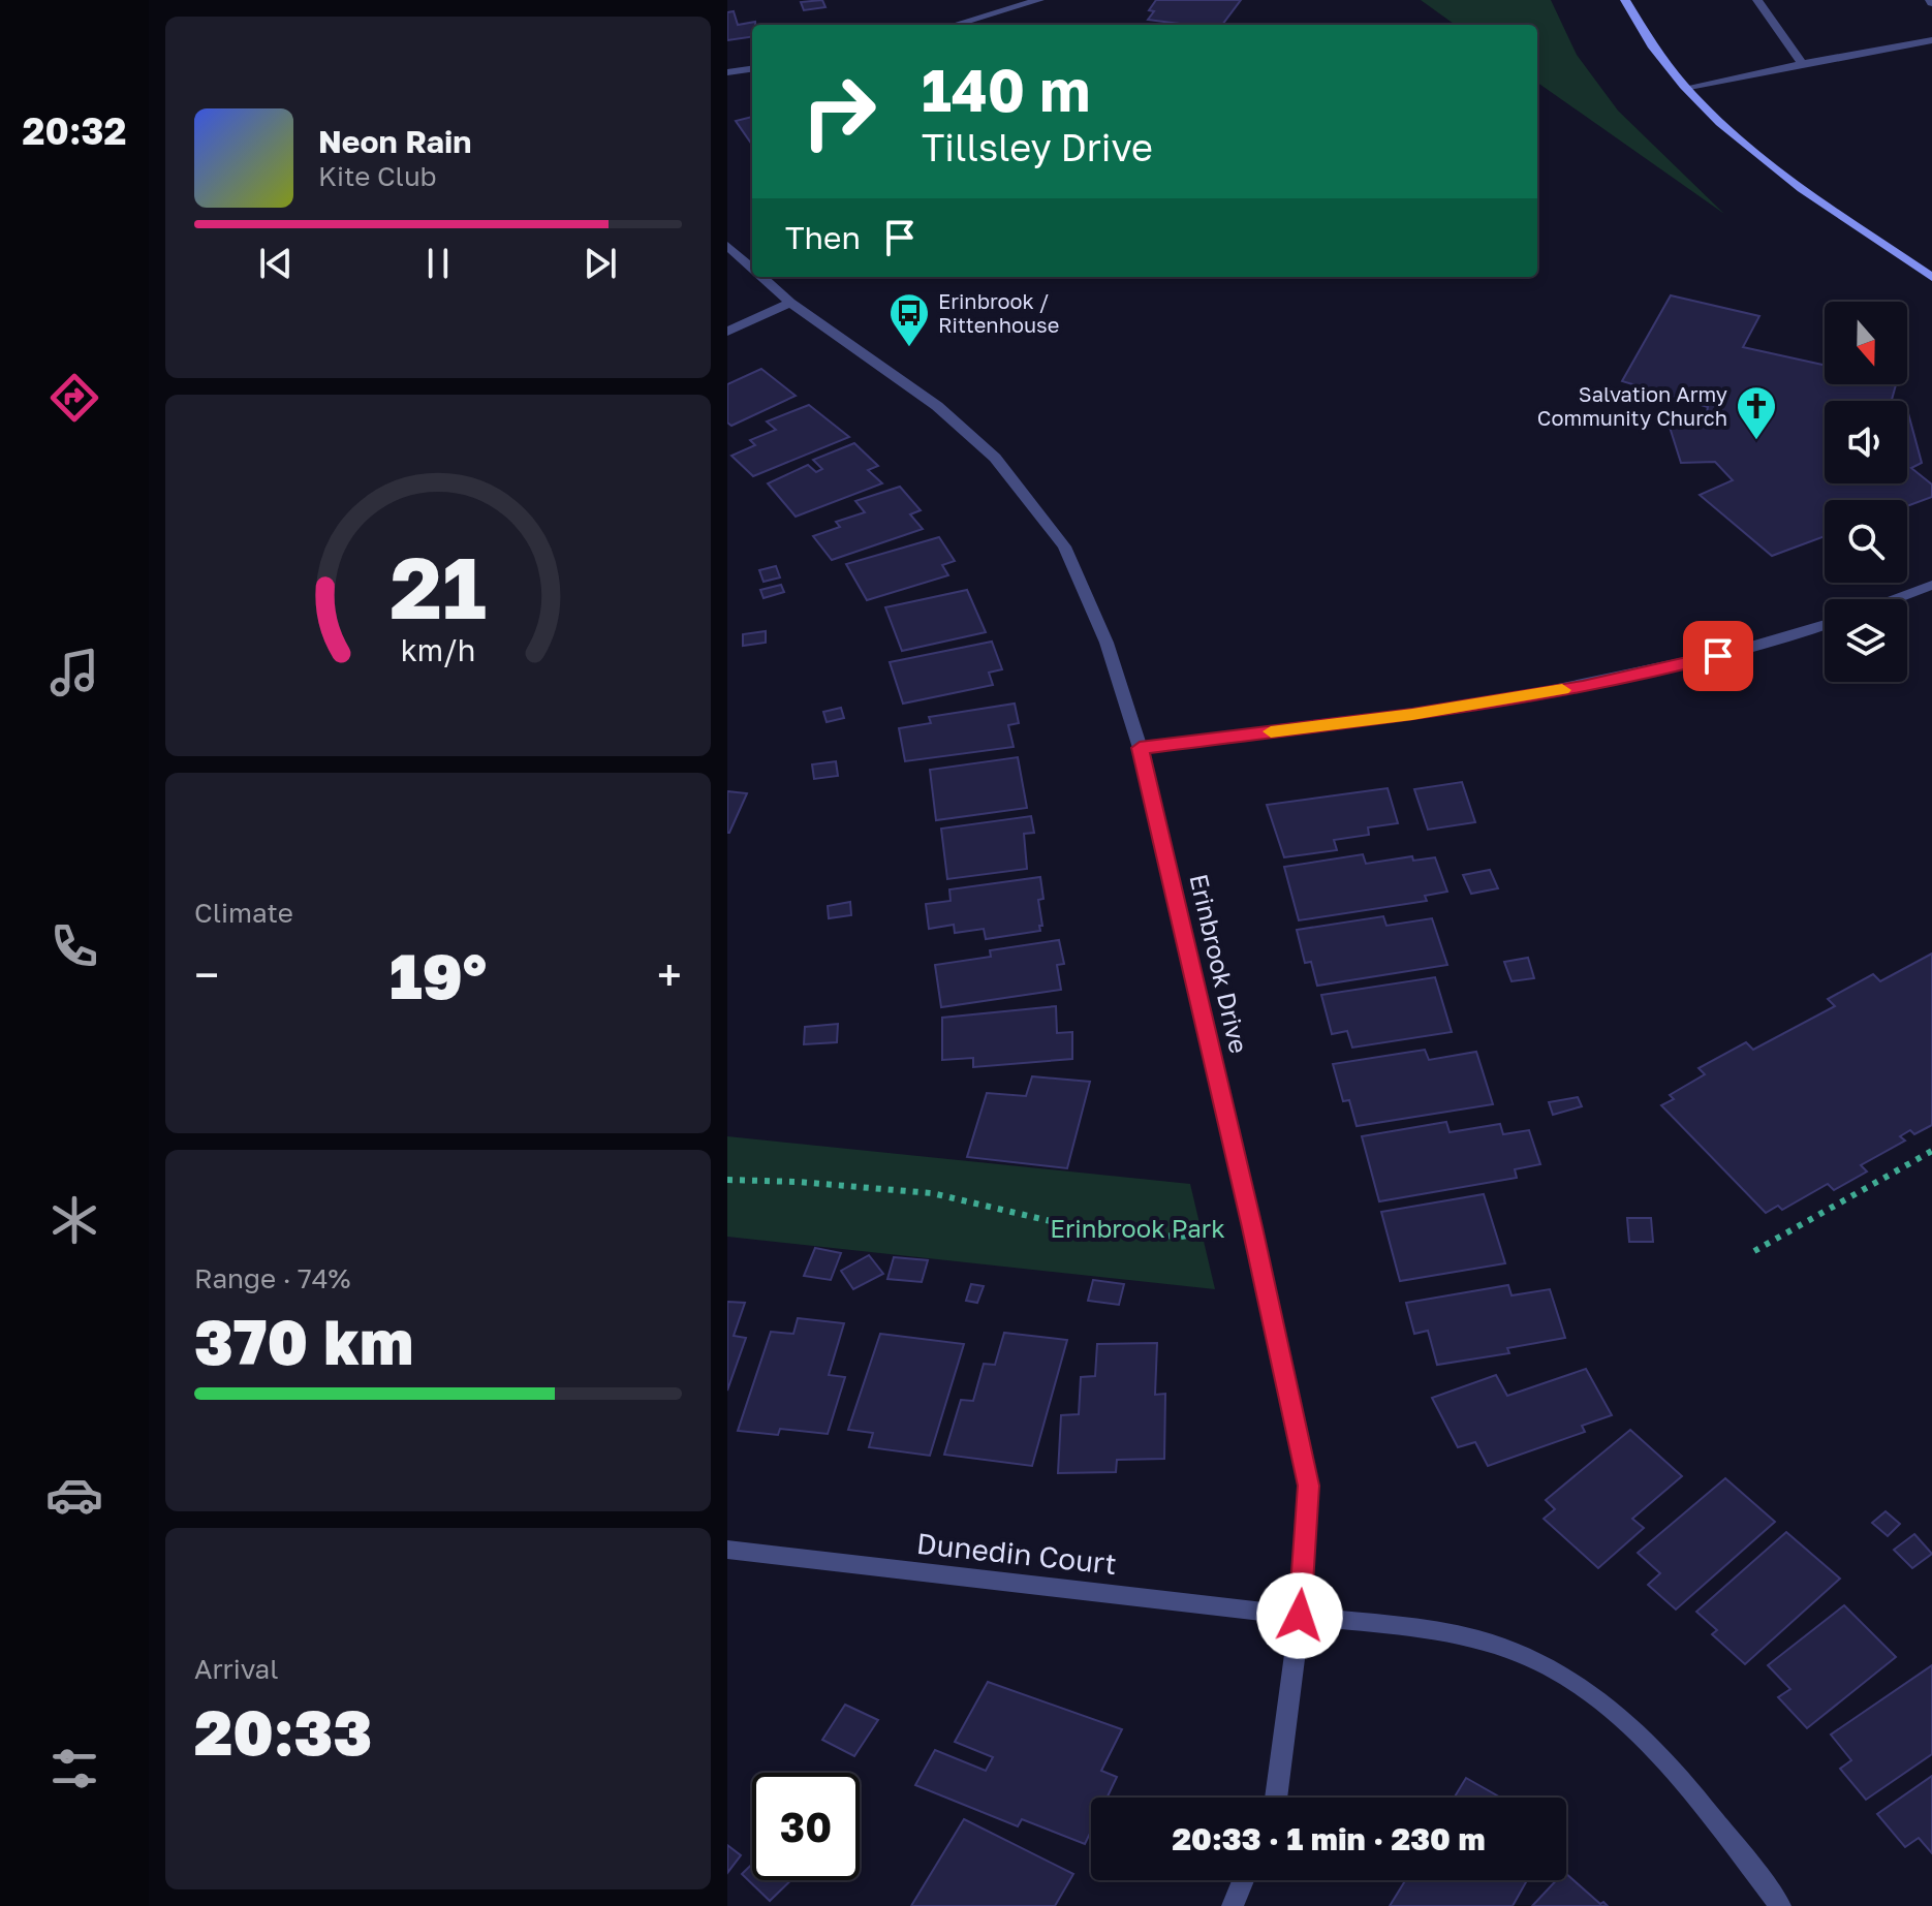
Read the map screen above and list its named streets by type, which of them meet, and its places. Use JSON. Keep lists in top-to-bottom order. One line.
{"streets":{"street":["Erinbrook Drive","Dunedin Court"]},"crossings":[["Erinbrook Drive","Dunedin Court"]],"parks":["Erinbrook Park"],"places":{"bus stop":["Erinbrook / Rittenhouse"],"church":["Salvation Army Community Church"]},"north":"bottom","page":{"tabs":"20:32","turn":["140 m","Tillsley Drive"],"song":["Neon Rain","Kite Club"],"then":"Then","tile":["Climate",["Range · 74%","370 km"],["Arrival","20:33"]],"heat":["−","19°","+"],"limit":"30","trip":"20:33 · 1 min · 230 m","gauge":["21","km/h"]}}
